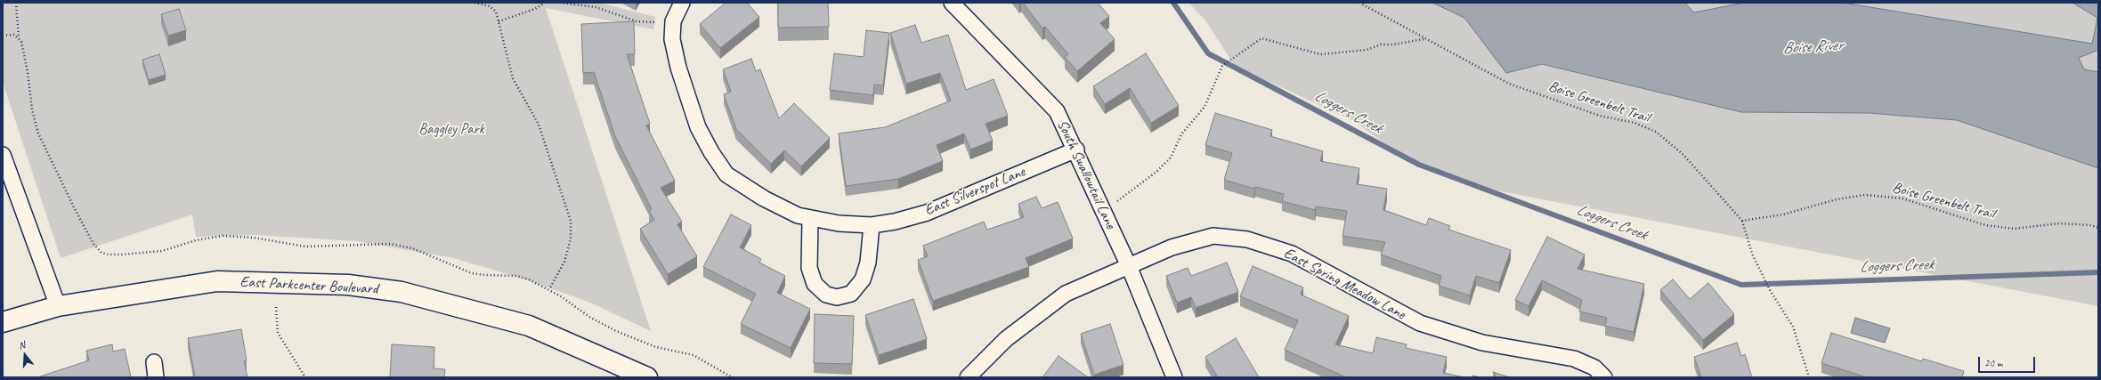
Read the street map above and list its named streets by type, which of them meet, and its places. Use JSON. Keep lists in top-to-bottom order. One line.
{"streets":{"main road":["East Parkcenter Boulevard"],"street":["South Swallowtail Lane","East Silverspot Lane","East Spring Meadow Lane"],"path":["Boise Greenbelt Trail"]},"crossings":[["South Swallowtail Lane","East Silverspot Lane"],["South Swallowtail Lane","East Spring Meadow Lane"]],"water":["Boise River","Loggers Creek"],"parks":["Baggley Park"],"scale_bar":"20 m","north":"top"}
